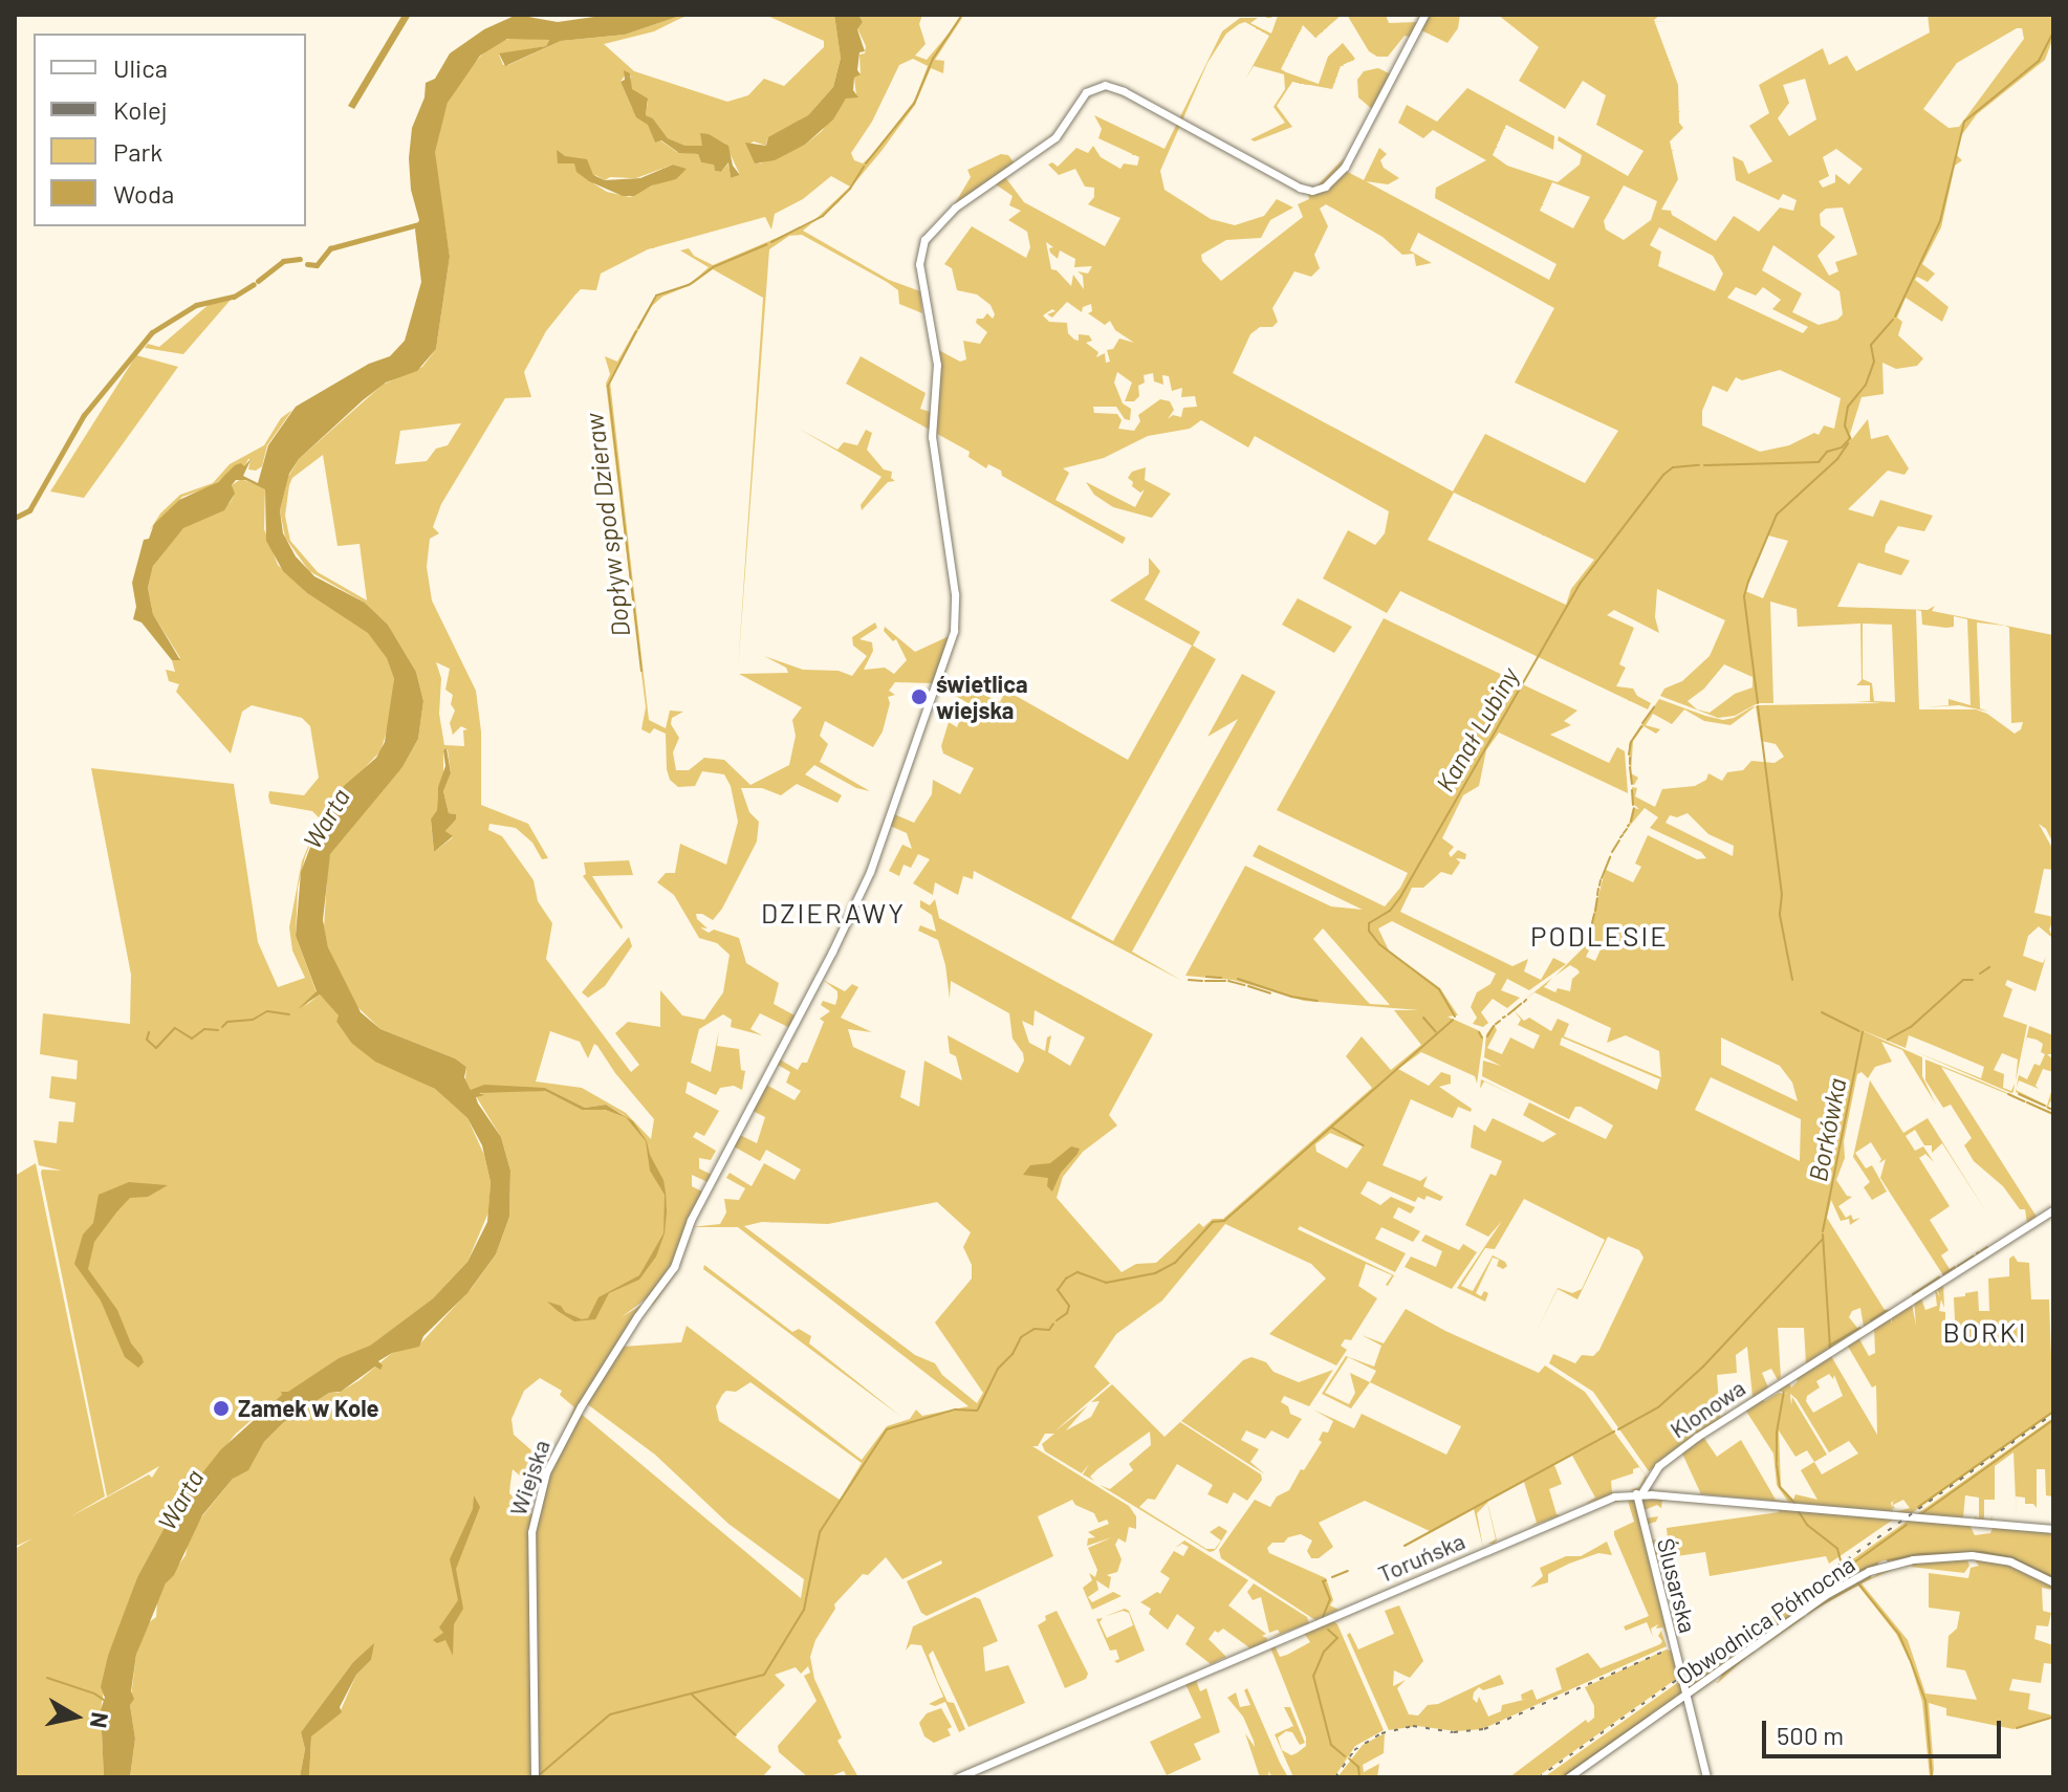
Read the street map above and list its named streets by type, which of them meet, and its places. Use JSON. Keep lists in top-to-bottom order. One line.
{"streets":{"street":["Klonowa","Wiejska","Toruńska","Ślusarska","Obwodnica Północna"]},"crossings":[["Klonowa","Toruńska"],["Klonowa","Ślusarska"],["Toruńska","Ślusarska"],["Ślusarska","Obwodnica Północna"]],"districts":["DZIERAWY","PODLESIE","BORKI"],"water":["Dopływ spod Dzieraw","Kanał Lubiny","Warta","Borkówka"],"places":["świetlica wiejska","Zamek w Kole"],"legend":["Ulica","Kolej","Park","Woda"],"scale_bar":"500 m","north":"right"}
